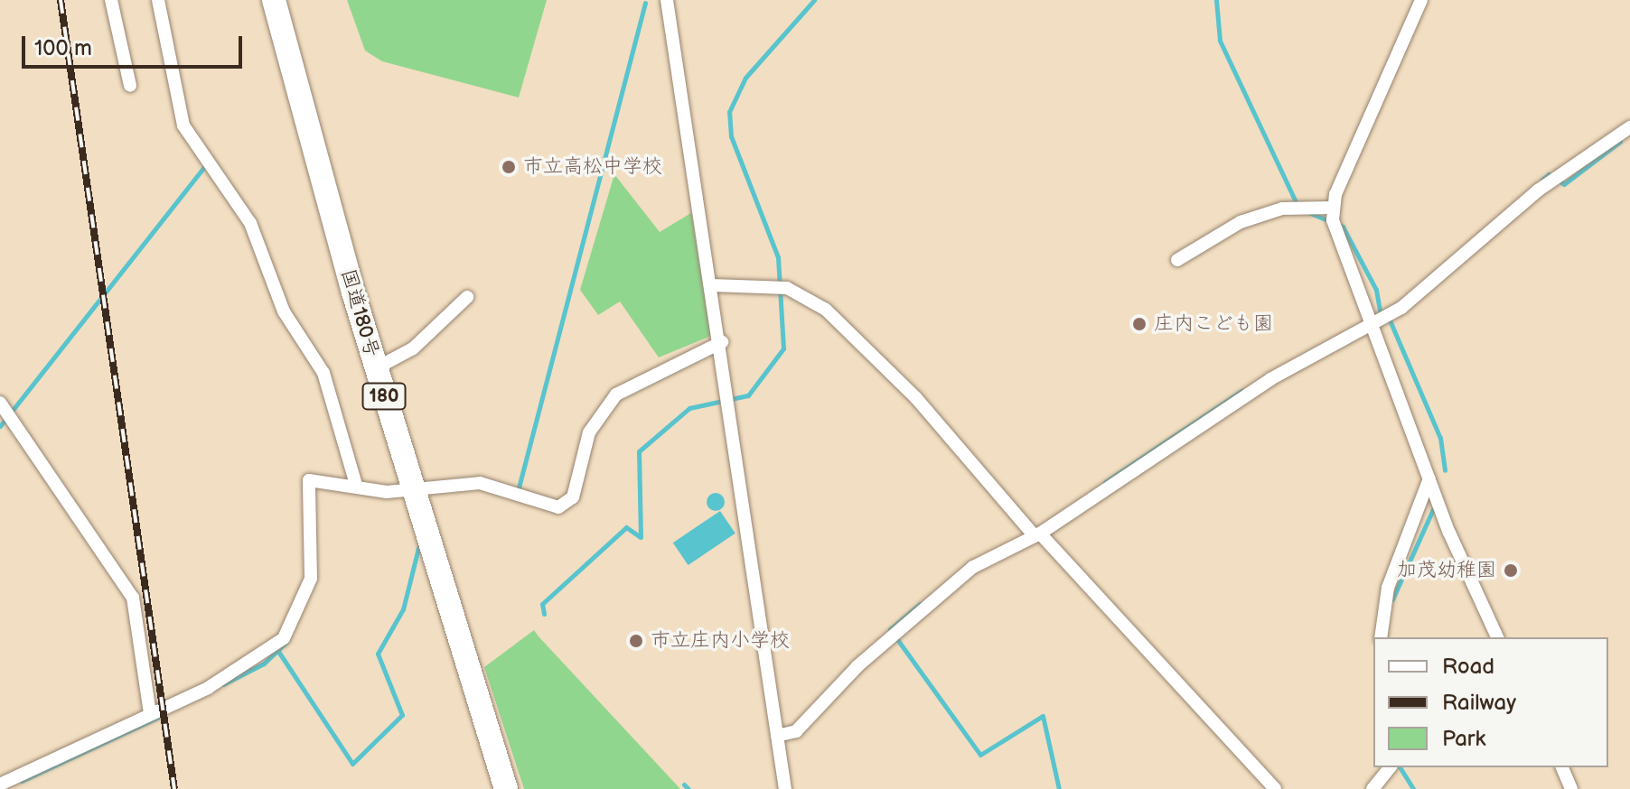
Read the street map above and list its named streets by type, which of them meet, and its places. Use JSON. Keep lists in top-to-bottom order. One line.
{"streets":{"highway":["国道180号","180"]},"places":["市立高松中学校","庄内こども園","加茂幼稚園","市立庄内小学校"],"legend":["Road","Railway","Park"],"scale_bar":"100 m"}
